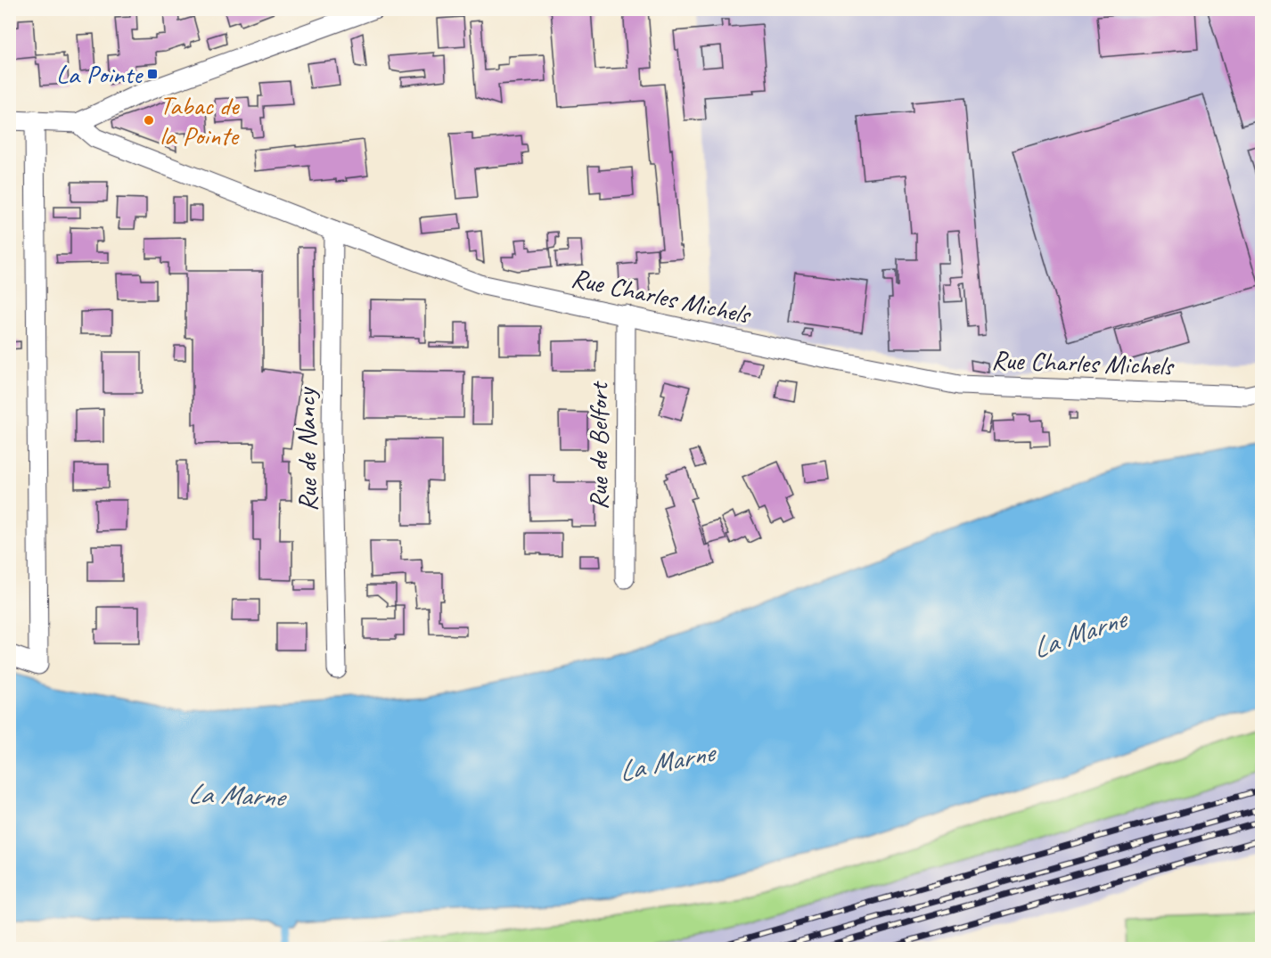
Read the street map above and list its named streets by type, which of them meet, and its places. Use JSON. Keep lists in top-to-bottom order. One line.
{"streets":{"street":["Rue Charles Michels","Rue de Belfort","Rue de Nancy"]},"crossings":[["Rue Charles Michels","Rue de Belfort"],["Rue Charles Michels","Rue de Nancy"]],"water":["La Marne"],"places":{"transit":["La Pointe"],"other":["Tabac de la Pointe"]}}
